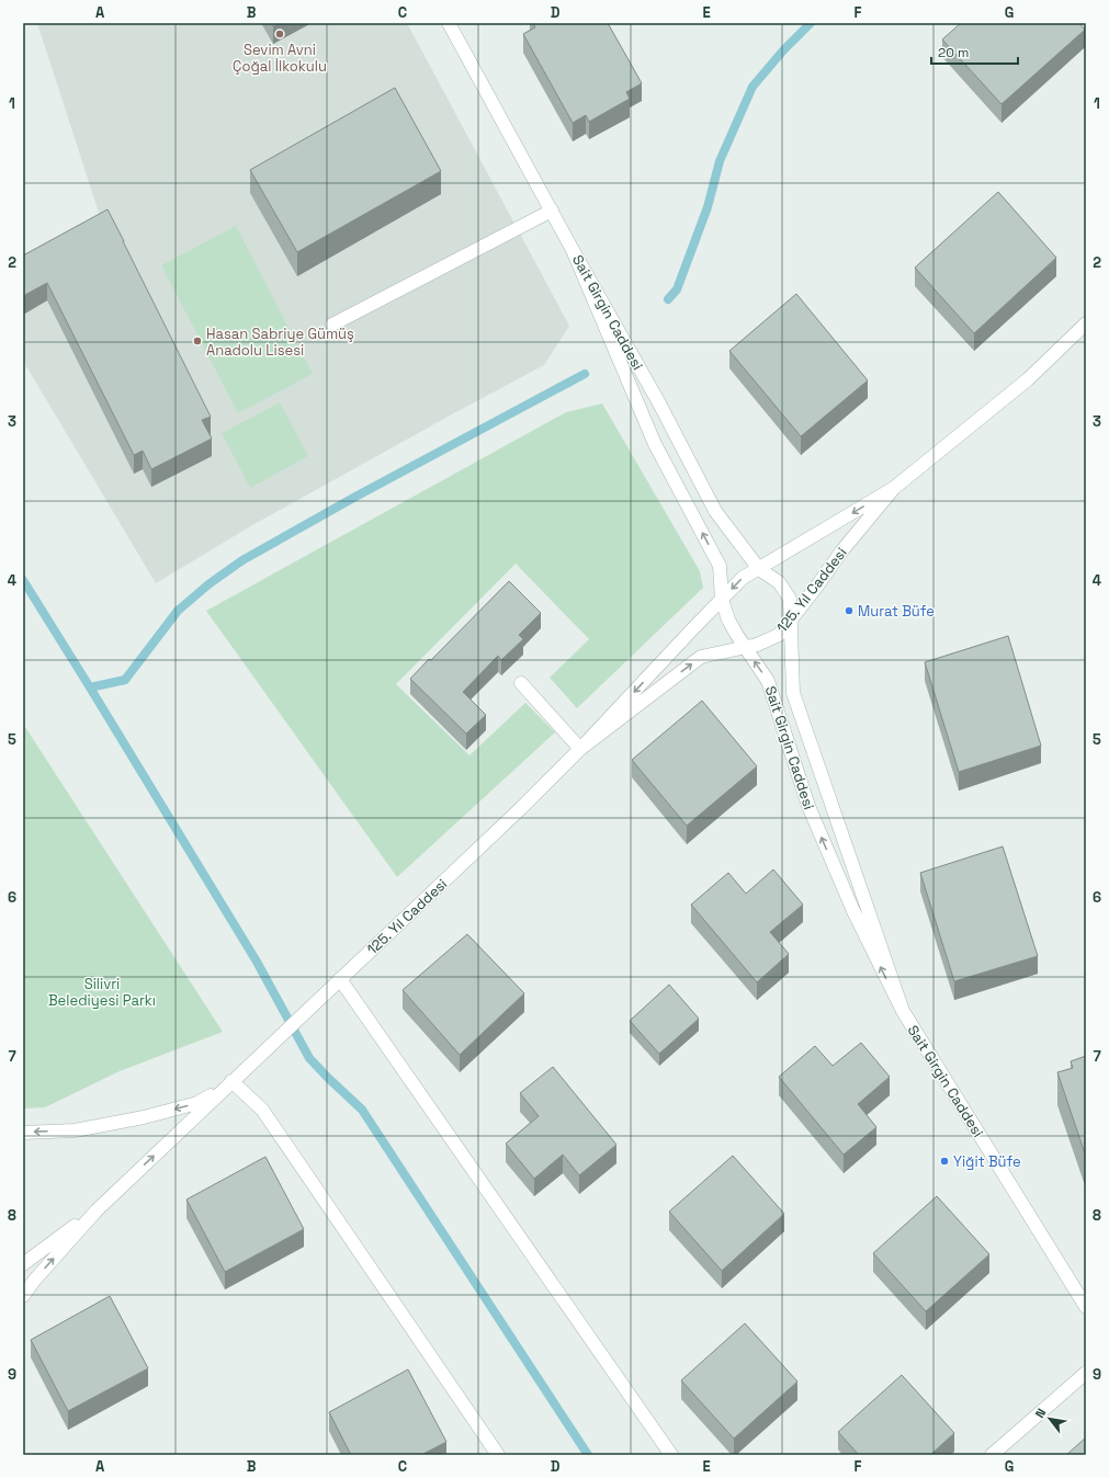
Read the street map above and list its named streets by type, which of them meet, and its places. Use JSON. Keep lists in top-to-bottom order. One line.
{"streets":{"street":["Sait Girgin Caddesi","125. Yıl Caddesi"]},"crossings":[["Sait Girgin Caddesi","125. Yıl Caddesi"]],"parks":["Silivri Belediyesi Parkı"],"places":["Sevim Avni Çoğal İlkokulu","Hasan Sabriye Gümüş Anadolu Lisesi","Murat Büfe","Yiğit Büfe"],"scale_bar":"20 m","north":"top left","grid":{"columns":["A","B","C","D","E","F","G"],"rows":["1","2","3","4","5","6","7","8","9"]}}
